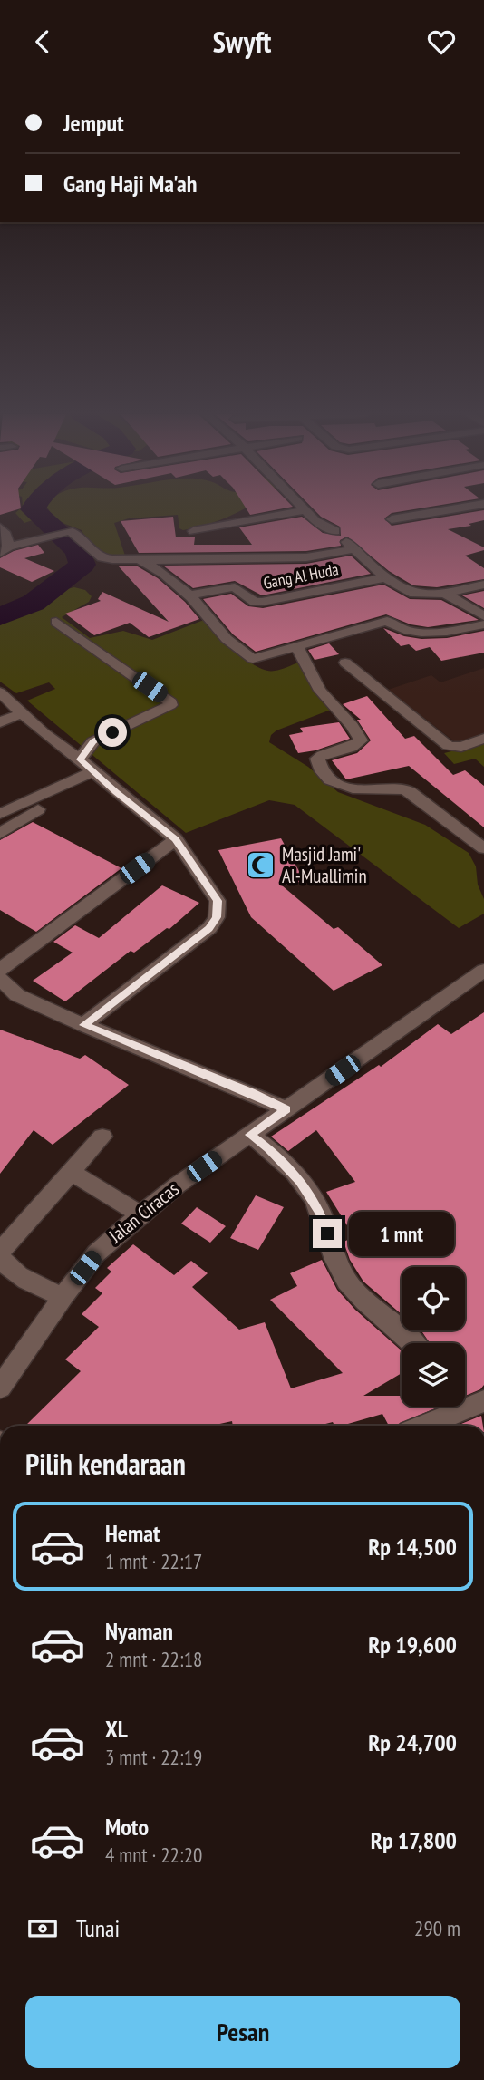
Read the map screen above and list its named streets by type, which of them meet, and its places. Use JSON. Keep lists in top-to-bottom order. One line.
{"streets":{"street":["Gang Al Huda","Jalan Ciracas"]},"places":{"mosque":["Masjid Jami' Al-Muallimin"]},"page":{"header":"Swyft","banner":["Jemput","Gang Haji Ma'ah"],"bubble":"1 mnt","heading":"Pilih kendaraan","list":[{"name":"Hemat","note":"1 mnt · 22:17","value":"Rp 14,500"},{"name":"Nyaman","note":"2 mnt · 22:18","value":"Rp 19,600"},{"name":"XL","note":"3 mnt · 22:19","value":"Rp 24,700"},{"name":"Moto","note":"4 mnt · 22:20","value":"Rp 17,800"}],"pay":["Tunai","290 m"],"buttons":"Pesan"}}
